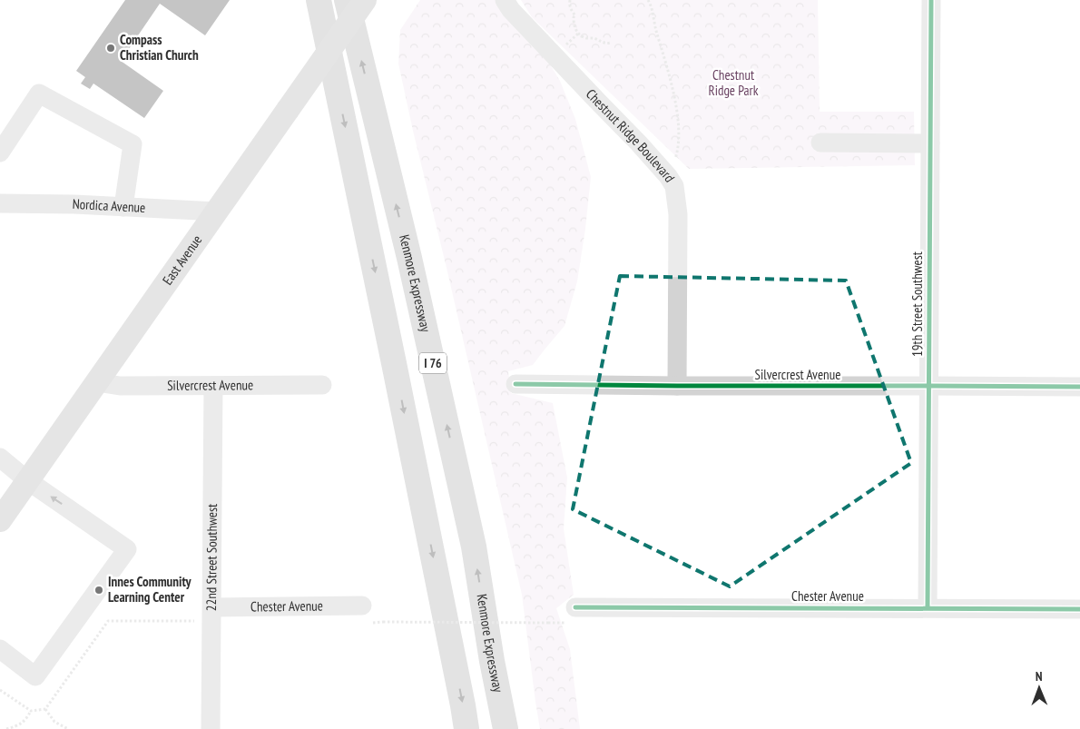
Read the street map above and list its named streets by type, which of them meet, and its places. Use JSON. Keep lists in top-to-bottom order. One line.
{"streets":{"highway":["Kenmore Expressway","I 76"],"main road":["East Avenue"],"street":["Chestnut Ridge Boulevard","Nordica Avenue","19th Street Southwest","Silvercrest Avenue","22nd Street Southwest","Chester Avenue"]},"crossings":[["Chestnut Ridge Boulevard","Silvercrest Avenue"],["Nordica Avenue","East Avenue"],["East Avenue","Silvercrest Avenue"],["19th Street Southwest","Silvercrest Avenue"],["19th Street Southwest","Chester Avenue"],["Silvercrest Avenue","22nd Street Southwest"],["22nd Street Southwest","Chester Avenue"]],"parks":["Chestnut Ridge Park"],"places":["Compass Christian Church","Innes Community Learning Center"],"north":"top"}
